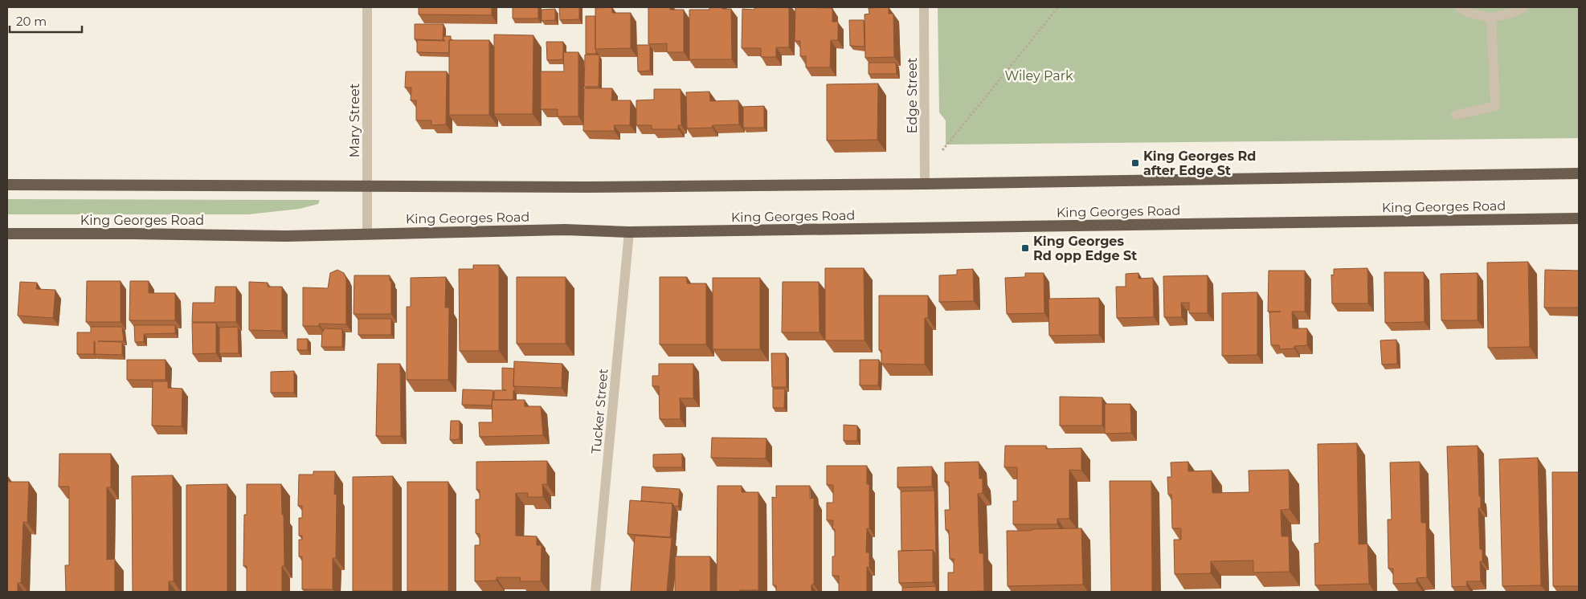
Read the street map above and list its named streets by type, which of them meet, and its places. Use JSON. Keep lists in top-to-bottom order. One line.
{"streets":{"highway":["King Georges Road"],"street":["Edge Street","Mary Street","Tucker Street"]},"crossings":[["Mary Street","King Georges Road"],["King Georges Road","Tucker Street"]],"parks":["Wiley Park"],"places":{"transit":["King Georges Rd after Edge St","King Georges Rd opp Edge St"]},"scale_bar":"20 m"}
